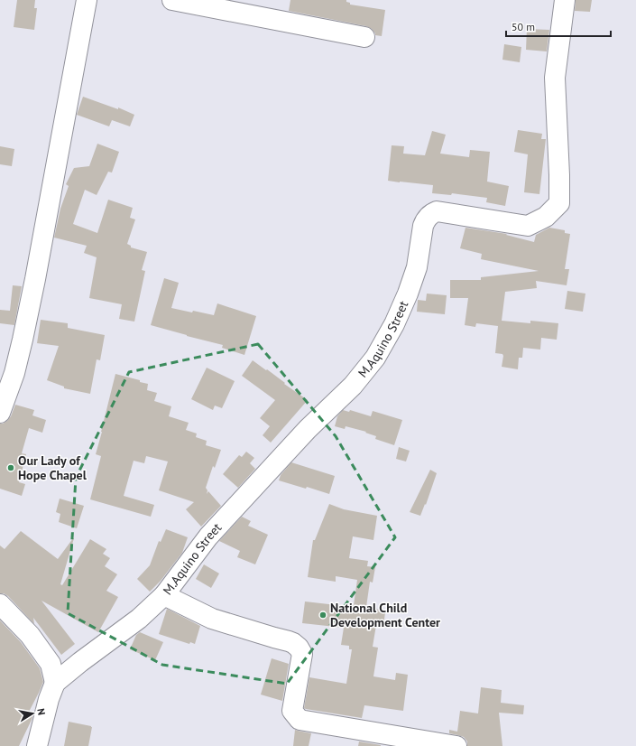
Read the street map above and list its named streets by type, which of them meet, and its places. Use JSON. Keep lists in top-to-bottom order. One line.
{"streets":{"street":["M.Aquino Street"]},"places":["Our Lady of Hope Chapel","National Child Development Center"],"scale_bar":"50 m","north":"right"}
